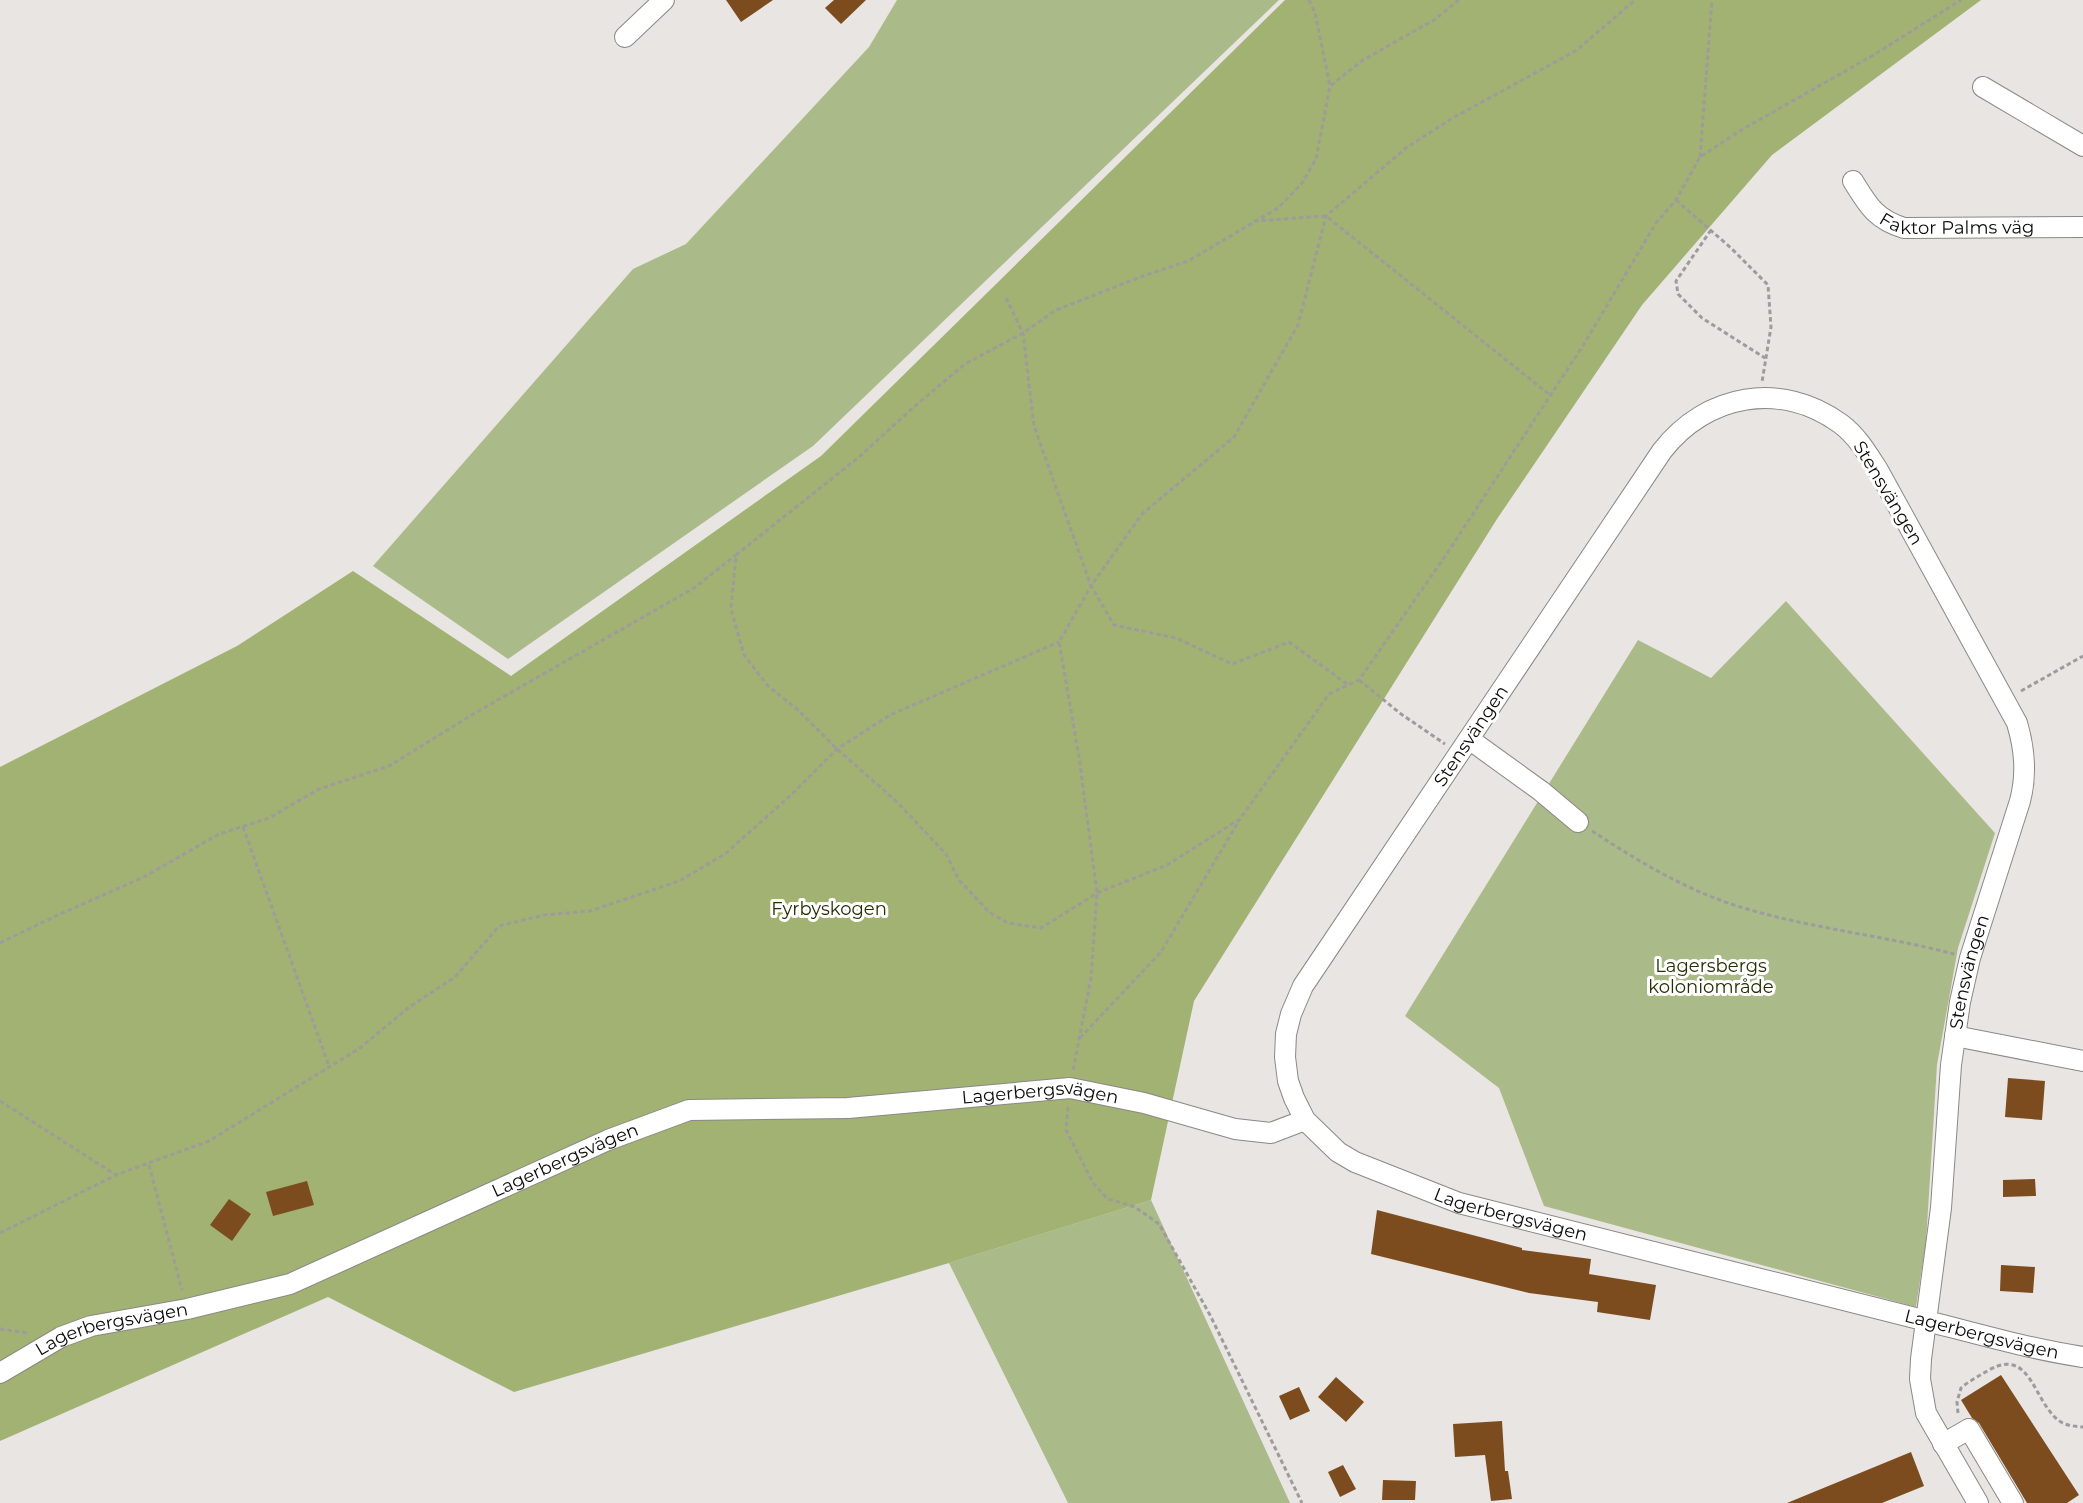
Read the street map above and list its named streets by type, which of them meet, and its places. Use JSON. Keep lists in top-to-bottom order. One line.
{"streets":{"street":["Faktor Palms väg","Stensvängen","Lagerbergsvägen"]},"crossings":[["Stensvängen","Lagerbergsvägen"]],"parks":["Fyrbyskogen","Lagersbergs koloniområde"]}
